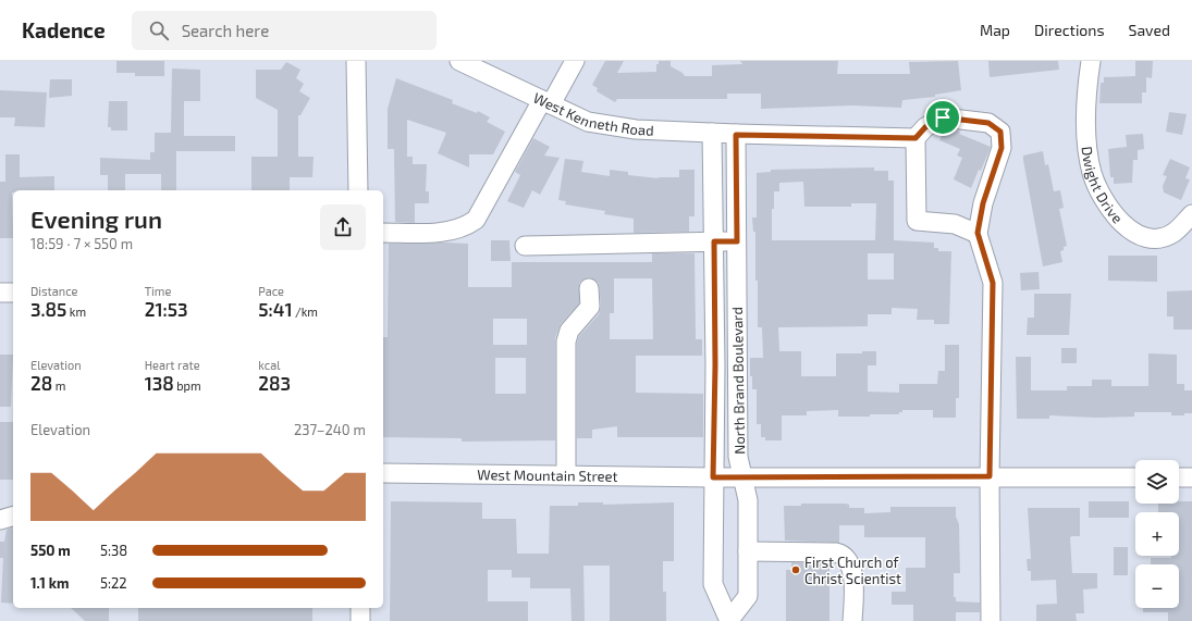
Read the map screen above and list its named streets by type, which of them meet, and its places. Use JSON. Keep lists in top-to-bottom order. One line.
{"streets":{"street":["West Kenneth Road","Dwight Drive","North Brand Boulevard","West Mountain Street"]},"crossings":[["West Kenneth Road","North Brand Boulevard"],["North Brand Boulevard","West Mountain Street"]],"places":["First Church of Christ Scientist"],"page":{"header":"Kadence","search":"Search here","nav":["Map","Directions","Saved"],"heading":["Evening run","18:59 · 7 × 550 m"],"stats":[["Distance","3.85 km"],["Time","21:53"],["Pace","5:41 /km"],["Elevation","28 m"],["Heart rate","138 bpm"],["kcal","283"]],"chart":["Elevation","237–240 m"],"map_buttons":["+","−"],"list":[{"name":"550 m","note":"5:38"},{"name":"1.1 km","note":"5:22"}]}}
